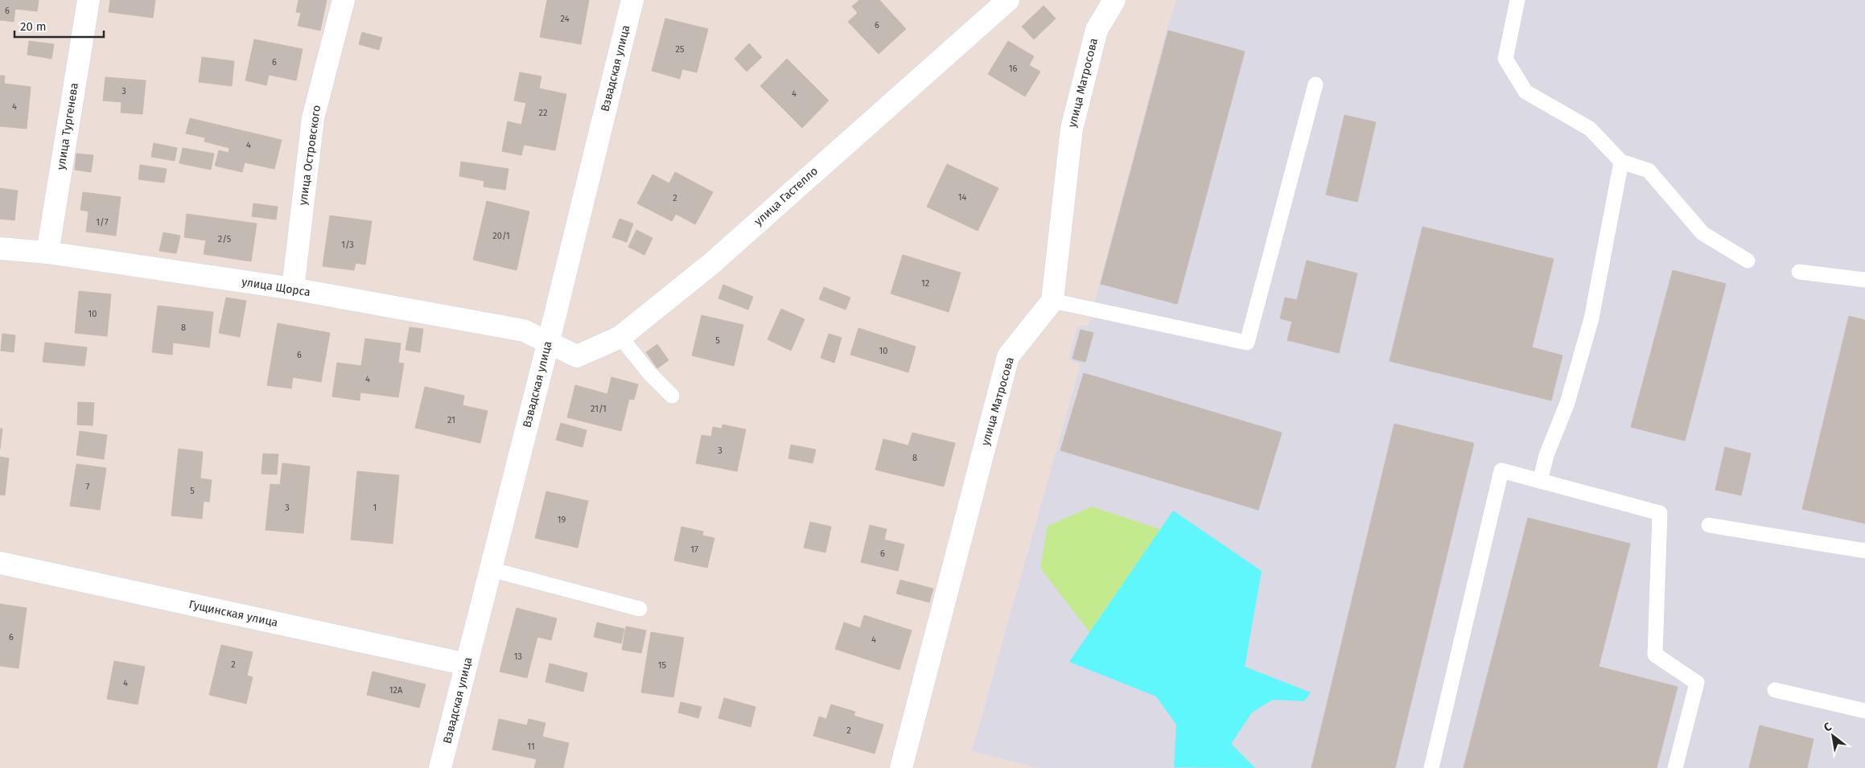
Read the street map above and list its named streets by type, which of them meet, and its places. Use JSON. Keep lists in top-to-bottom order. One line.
{"streets":{"street":["Взвадская улица","улица Матросова","улица Тургенева","улица Островского","улица Гастелло","улица Щорса","Гущинская улица"]},"crossings":[["Взвадская улица","улица Гастелло"],["Взвадская улица","улица Щорса"],["Взвадская улица","Гущинская улица"],["улица Тургенева","улица Щорса"],["улица Островского","улица Щорса"],["улица Гастелло","улица Щорса"]],"house_numbers":["6","24","6","25","6","16","3","4","4","22","4","14","2","1/7","20/1","2/5","1/3","12","10","8","5","10","6","4","21/1","21","3","8","7","5","3","1","19","17","6","6","4","13","2","15","4","12А","2","11"],"scale_bar":"20 m","north":"top left"}
